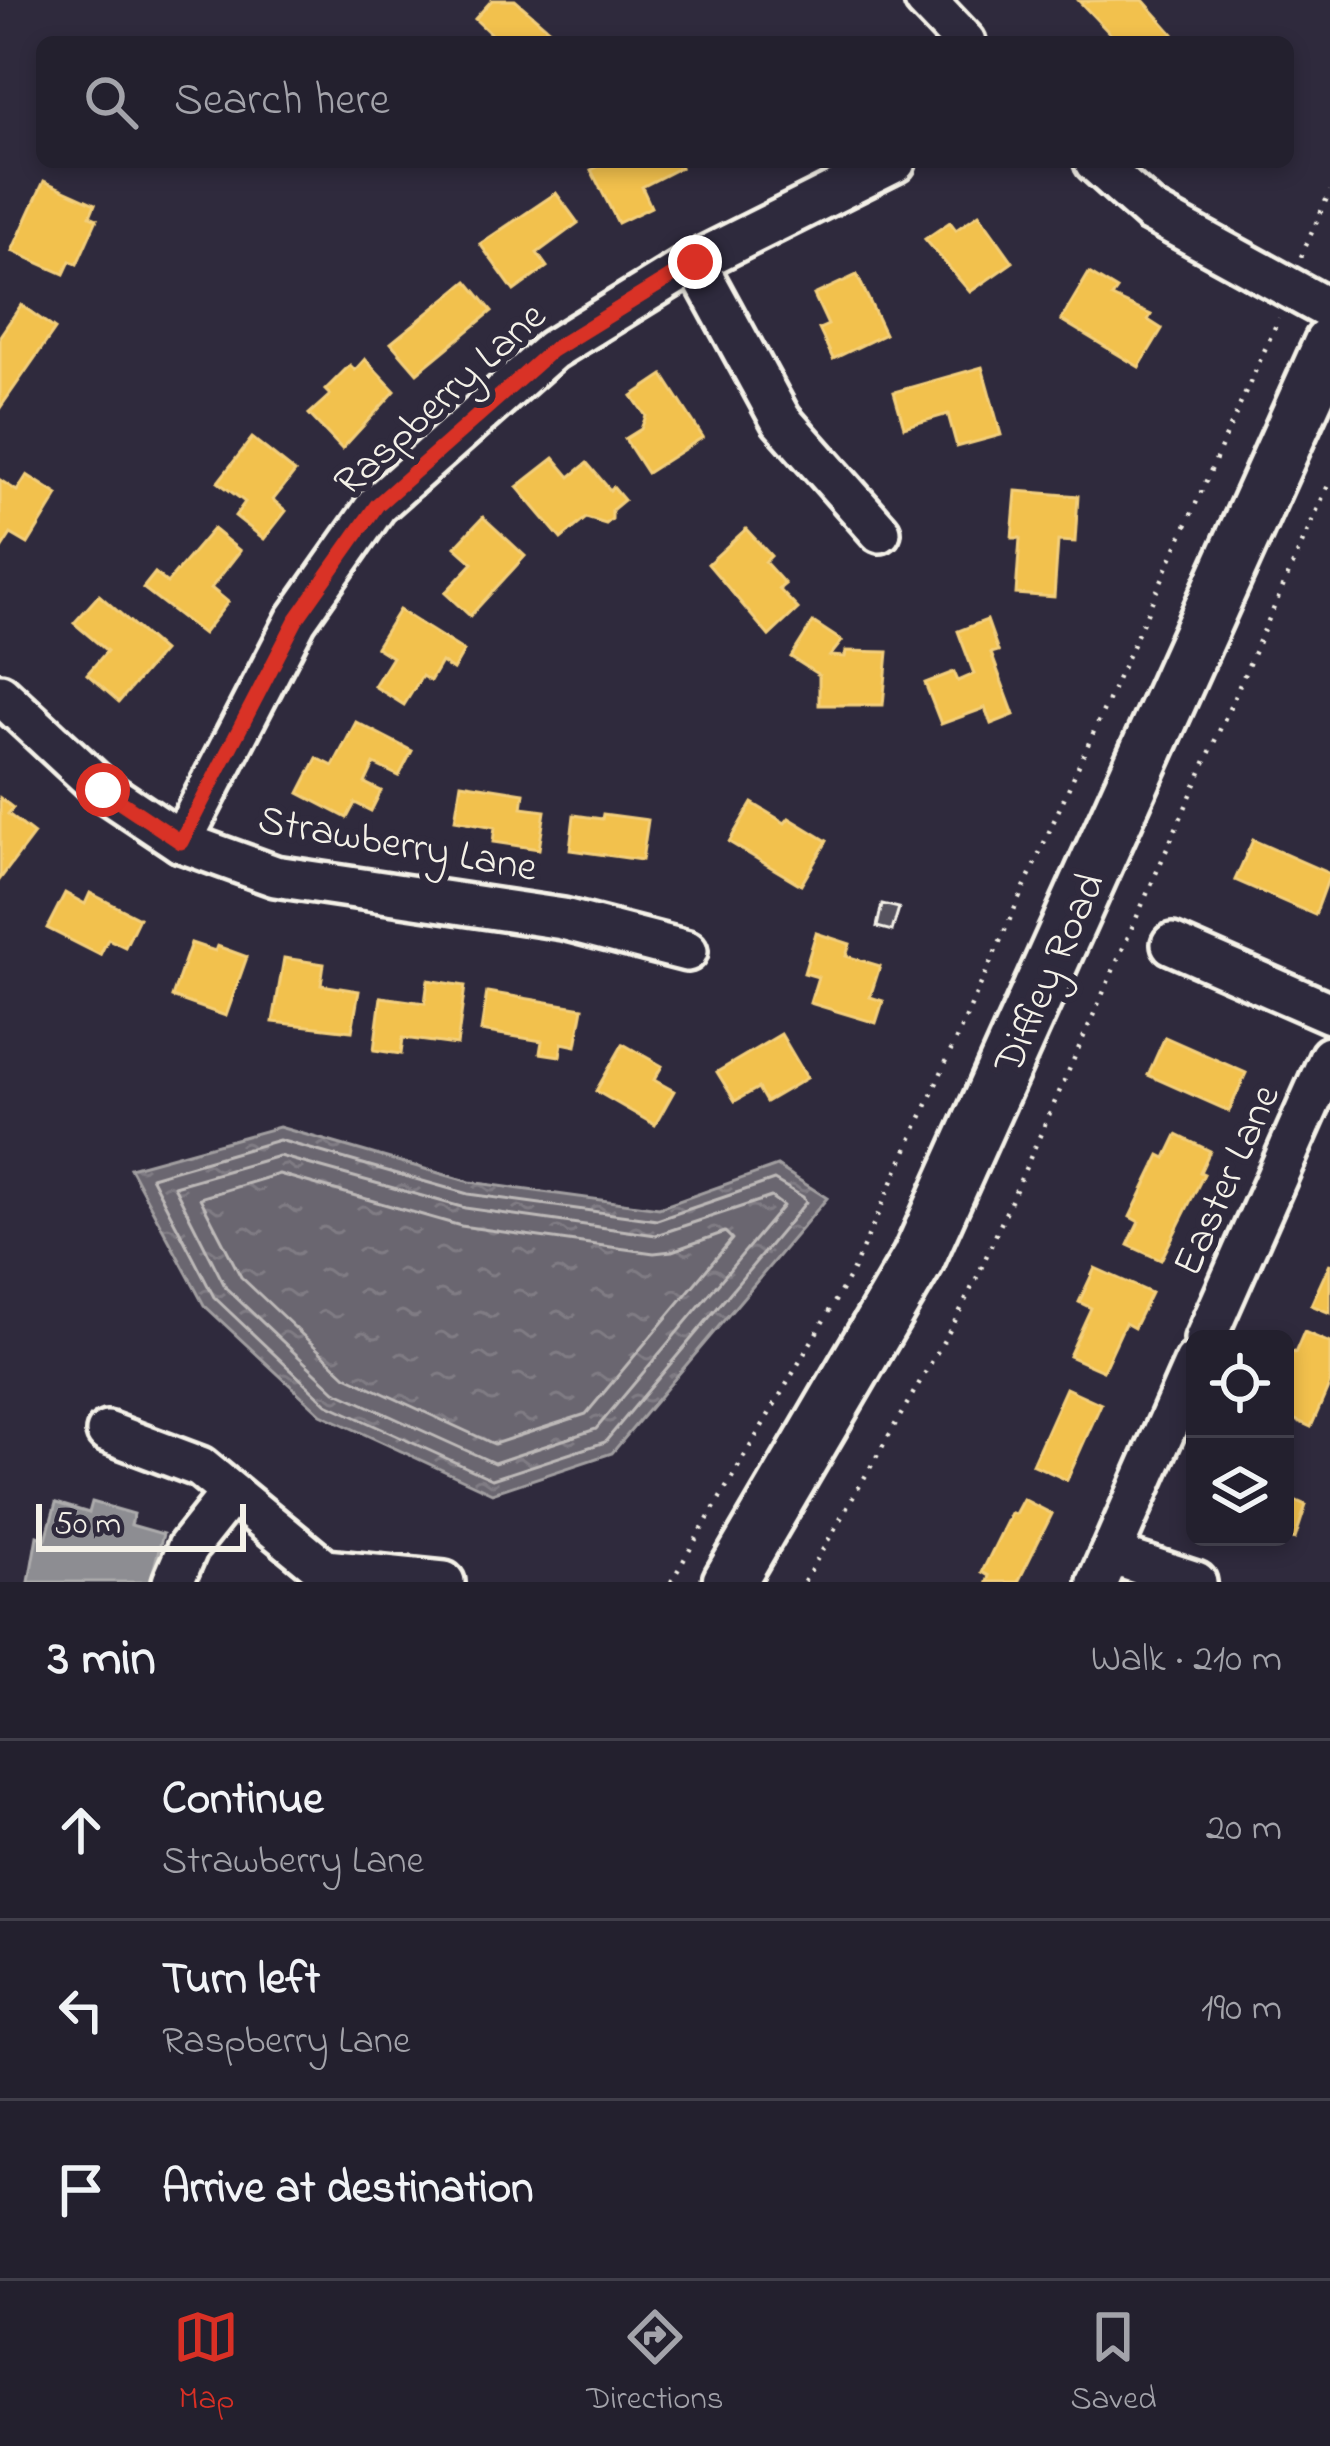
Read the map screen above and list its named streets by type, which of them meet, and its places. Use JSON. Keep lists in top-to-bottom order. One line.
{"streets":{"main road":["Diffley Road"],"street":["Raspberry Lane","Strawberry Lane","Easter Lane"]},"crossings":[["Raspberry Lane","Strawberry Lane"]],"scale_bar":"50 m","page":{"search":"Search here","scale":"50 m","heading":["3 min","Walk · 210 m"],"list":[["Continue","Strawberry Lane","20 m"],["Turn left","Raspberry Lane","190 m"],"Arrive at destination"],"nav":["Map","Directions","Saved"]}}
